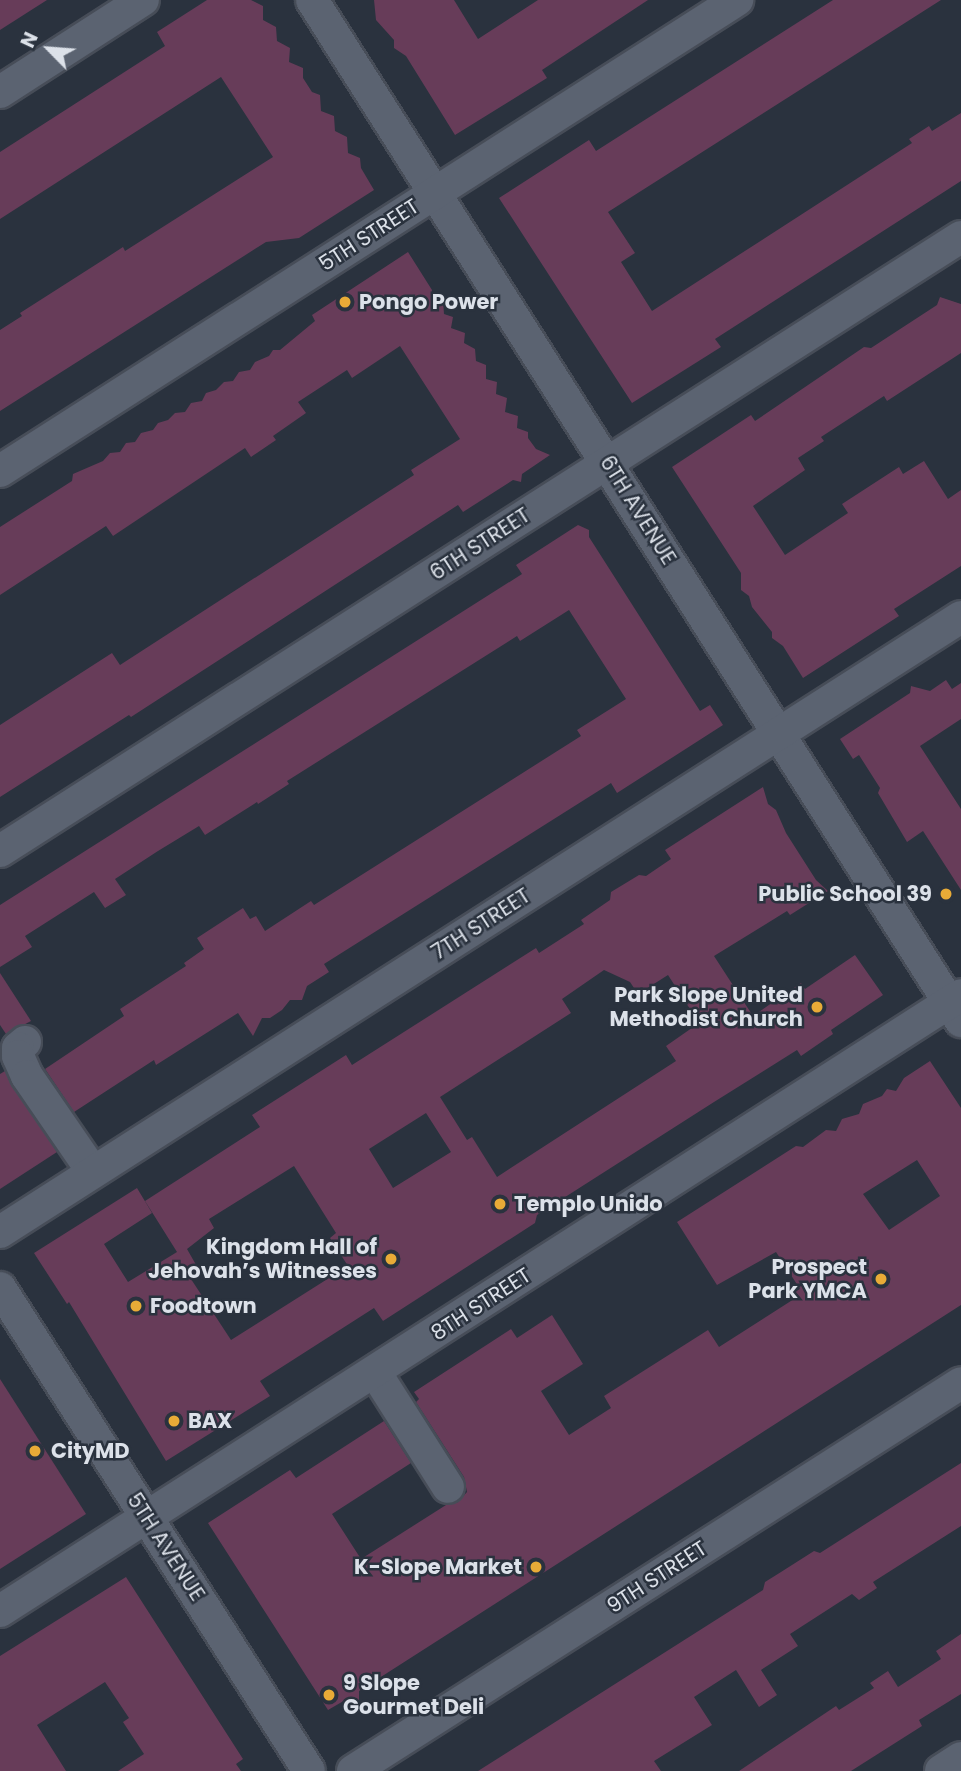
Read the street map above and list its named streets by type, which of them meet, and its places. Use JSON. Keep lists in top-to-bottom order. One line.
{"streets":{"street":["5TH STREET","6TH AVENUE","6TH STREET","7TH STREET","8TH STREET","5TH AVENUE","9TH STREET"]},"crossings":[["5TH STREET","6TH AVENUE"],["6TH AVENUE","6TH STREET"],["6TH AVENUE","7TH STREET"],["6TH AVENUE","8TH STREET"],["8TH STREET","5TH AVENUE"]],"places":["Pongo Power","Public School 39","Park Slope United Methodist Church","Templo Unido","Kingdom Hall of Jehovah’s Witnesses","Prospect Park YMCA","Foodtown","BAX","CityMD","K-Slope Market","9 Slope Gourmet Deli"],"north":"top left"}
